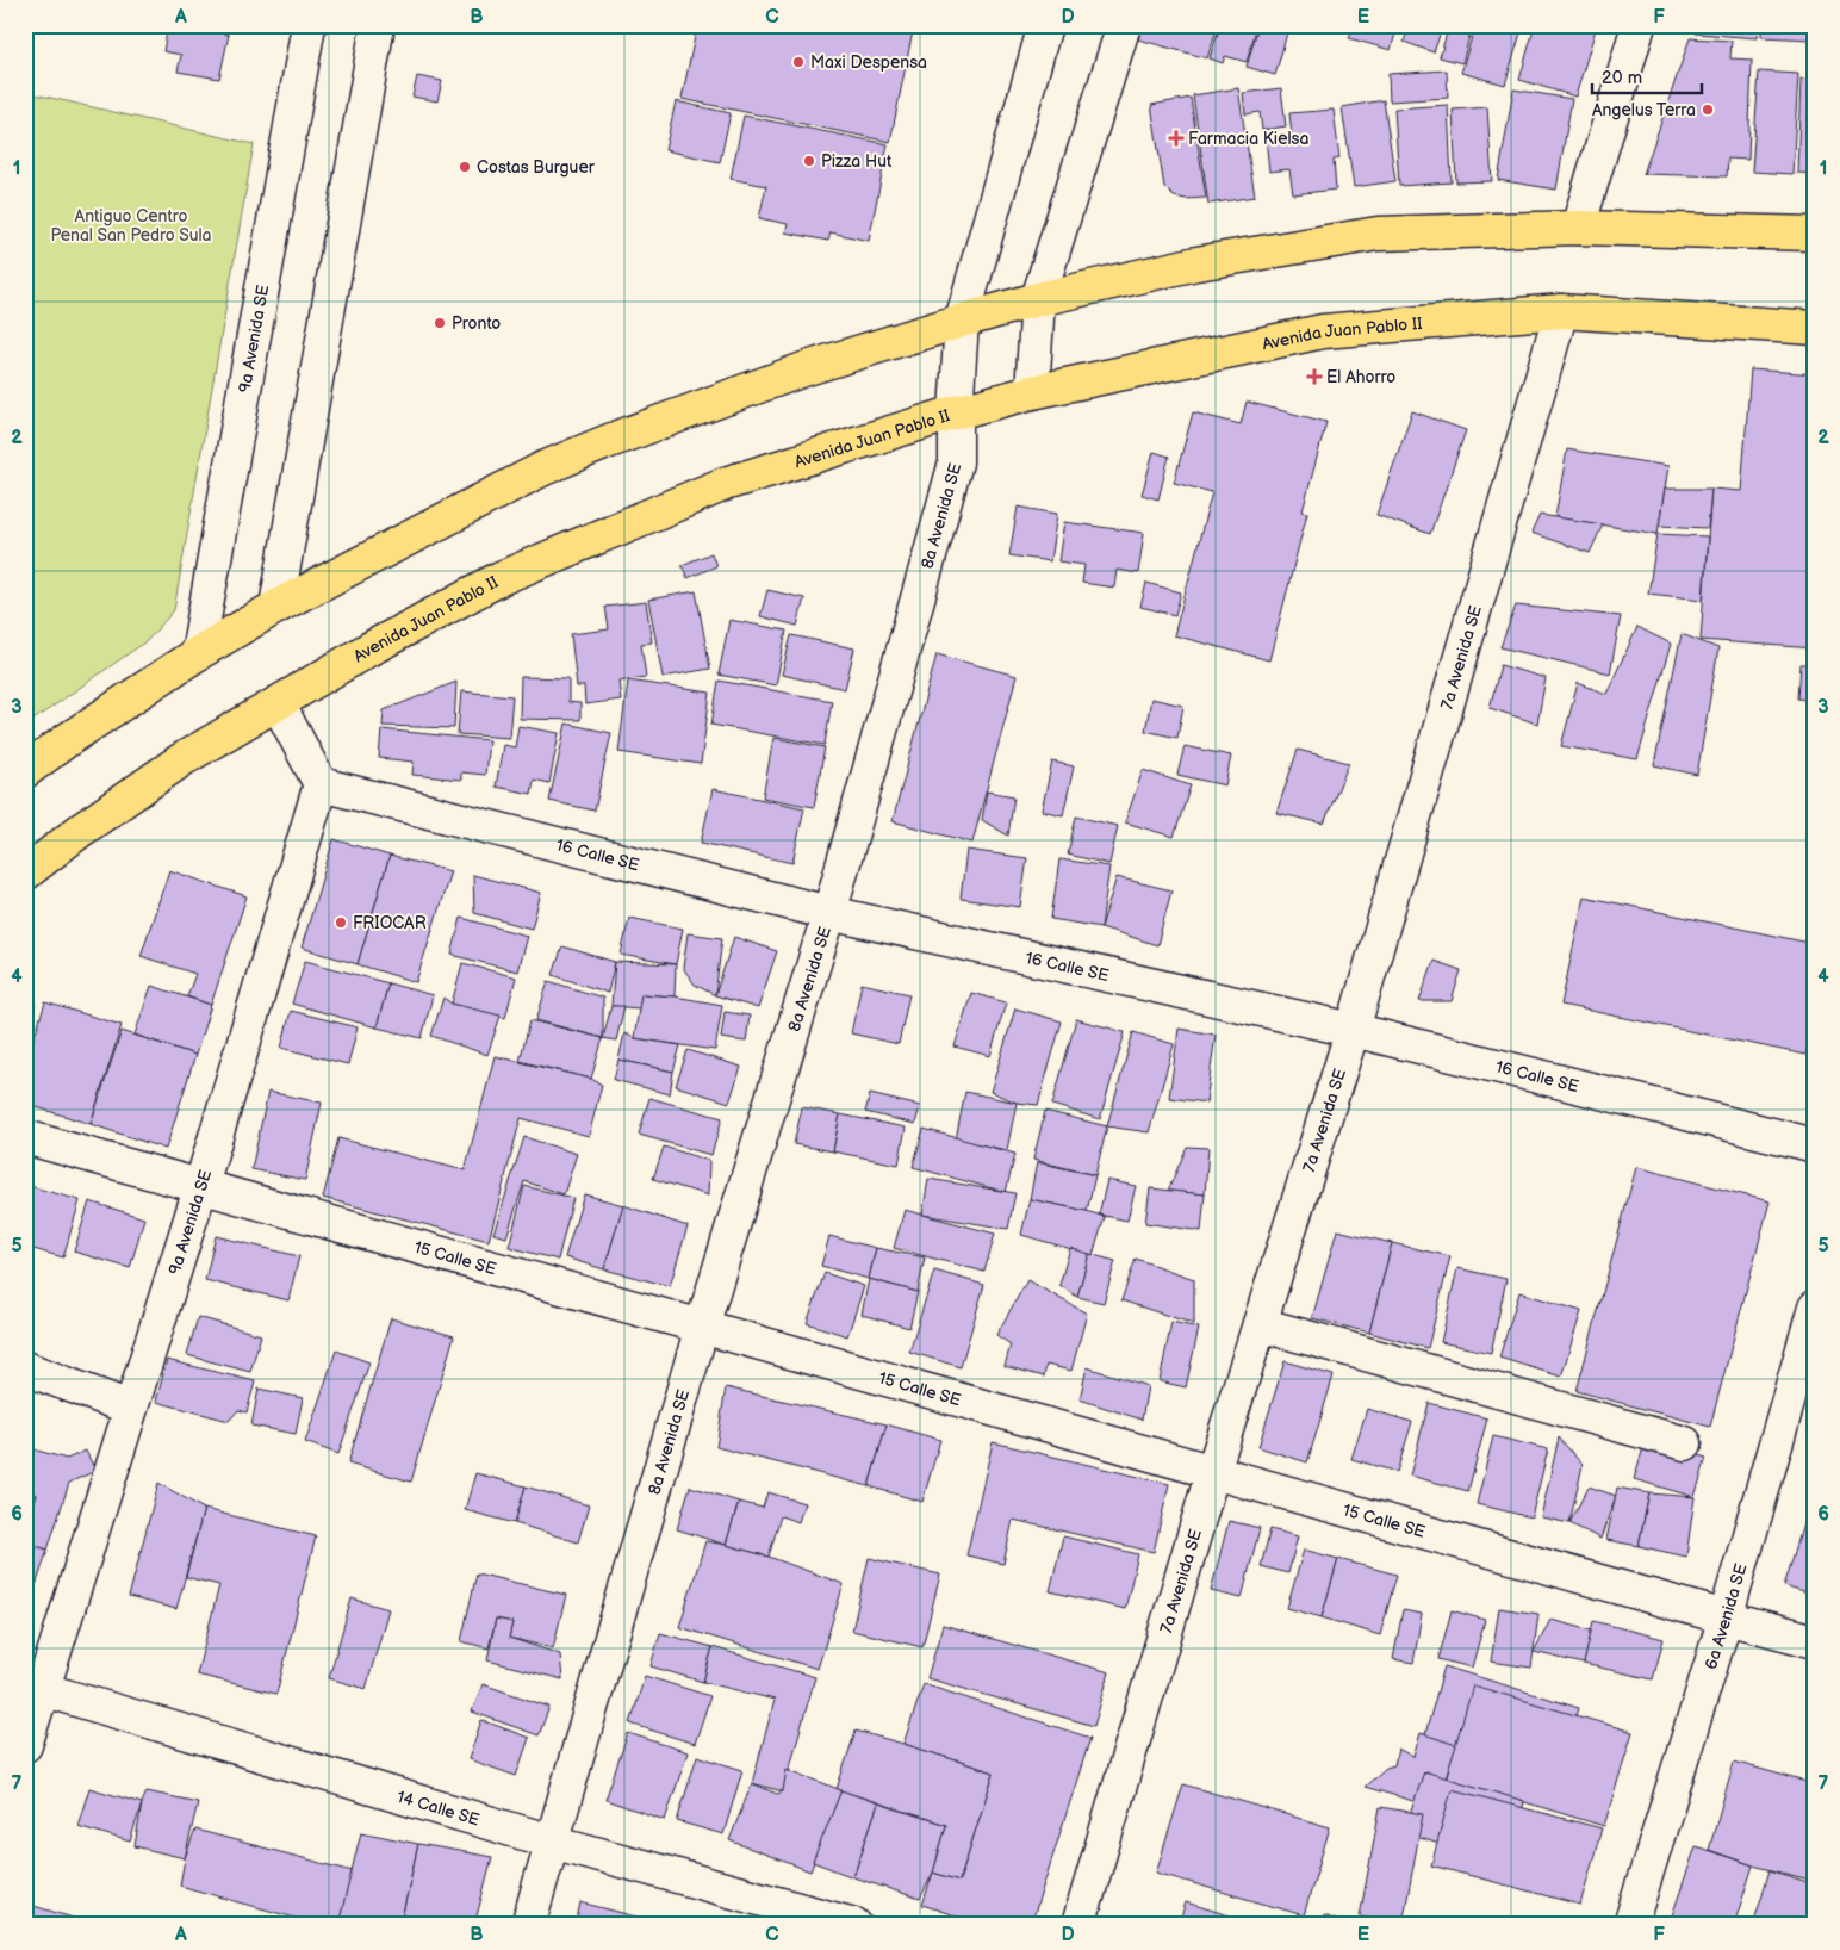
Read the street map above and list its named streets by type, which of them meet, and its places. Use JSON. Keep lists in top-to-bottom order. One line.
{"streets":{"highway":["Avenida Juan Pablo II"],"street":["9a Avenida SE","8a Avenida SE","7a Avenida SE","16 Calle SE","15 Calle SE","6a Avenida SE","14 Calle SE"]},"crossings":[["Avenida Juan Pablo II","8a Avenida SE"],["Avenida Juan Pablo II","7a Avenida SE"],["9a Avenida SE","16 Calle SE"],["9a Avenida SE","15 Calle SE"],["9a Avenida SE","14 Calle SE"],["8a Avenida SE","16 Calle SE"],["8a Avenida SE","15 Calle SE"],["8a Avenida SE","14 Calle SE"],["7a Avenida SE","16 Calle SE"],["7a Avenida SE","15 Calle SE"],["15 Calle SE","6a Avenida SE"]],"parks":["Antiguo Centro Penal San Pedro Sula"],"places":{"other":["Maxi Despensa","Angelus Terra","Pizza Hut","Costas Burguer","Pronto","FRIOCAR"],"health":["Farmacia Kielsa","El Ahorro"]},"scale_bar":"20 m","grid":{"columns":["A","B","C","D","E","F"],"rows":["1","2","3","4","5","6","7"]}}
